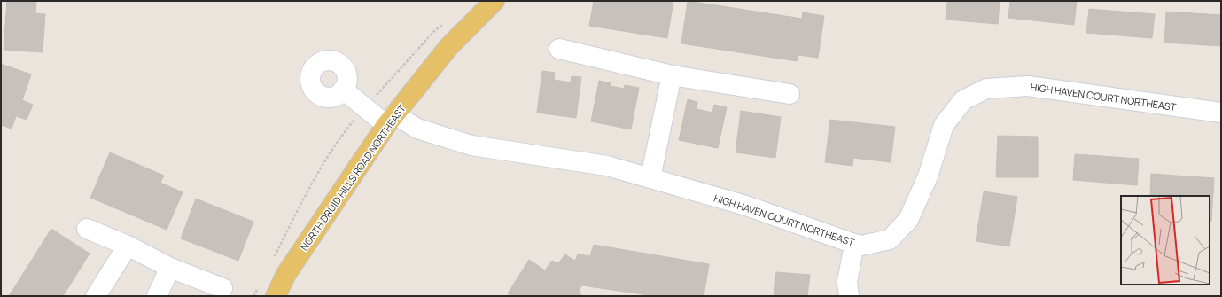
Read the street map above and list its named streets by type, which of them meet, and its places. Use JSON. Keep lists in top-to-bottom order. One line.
{"streets":{"main road":["NORTH DRUID HILLS ROAD NORTHEAST"],"street":["HIGH HAVEN COURT NORTHEAST"]},"crossings":[["HIGH HAVEN COURT NORTHEAST","NORTH DRUID HILLS ROAD NORTHEAST"]]}
